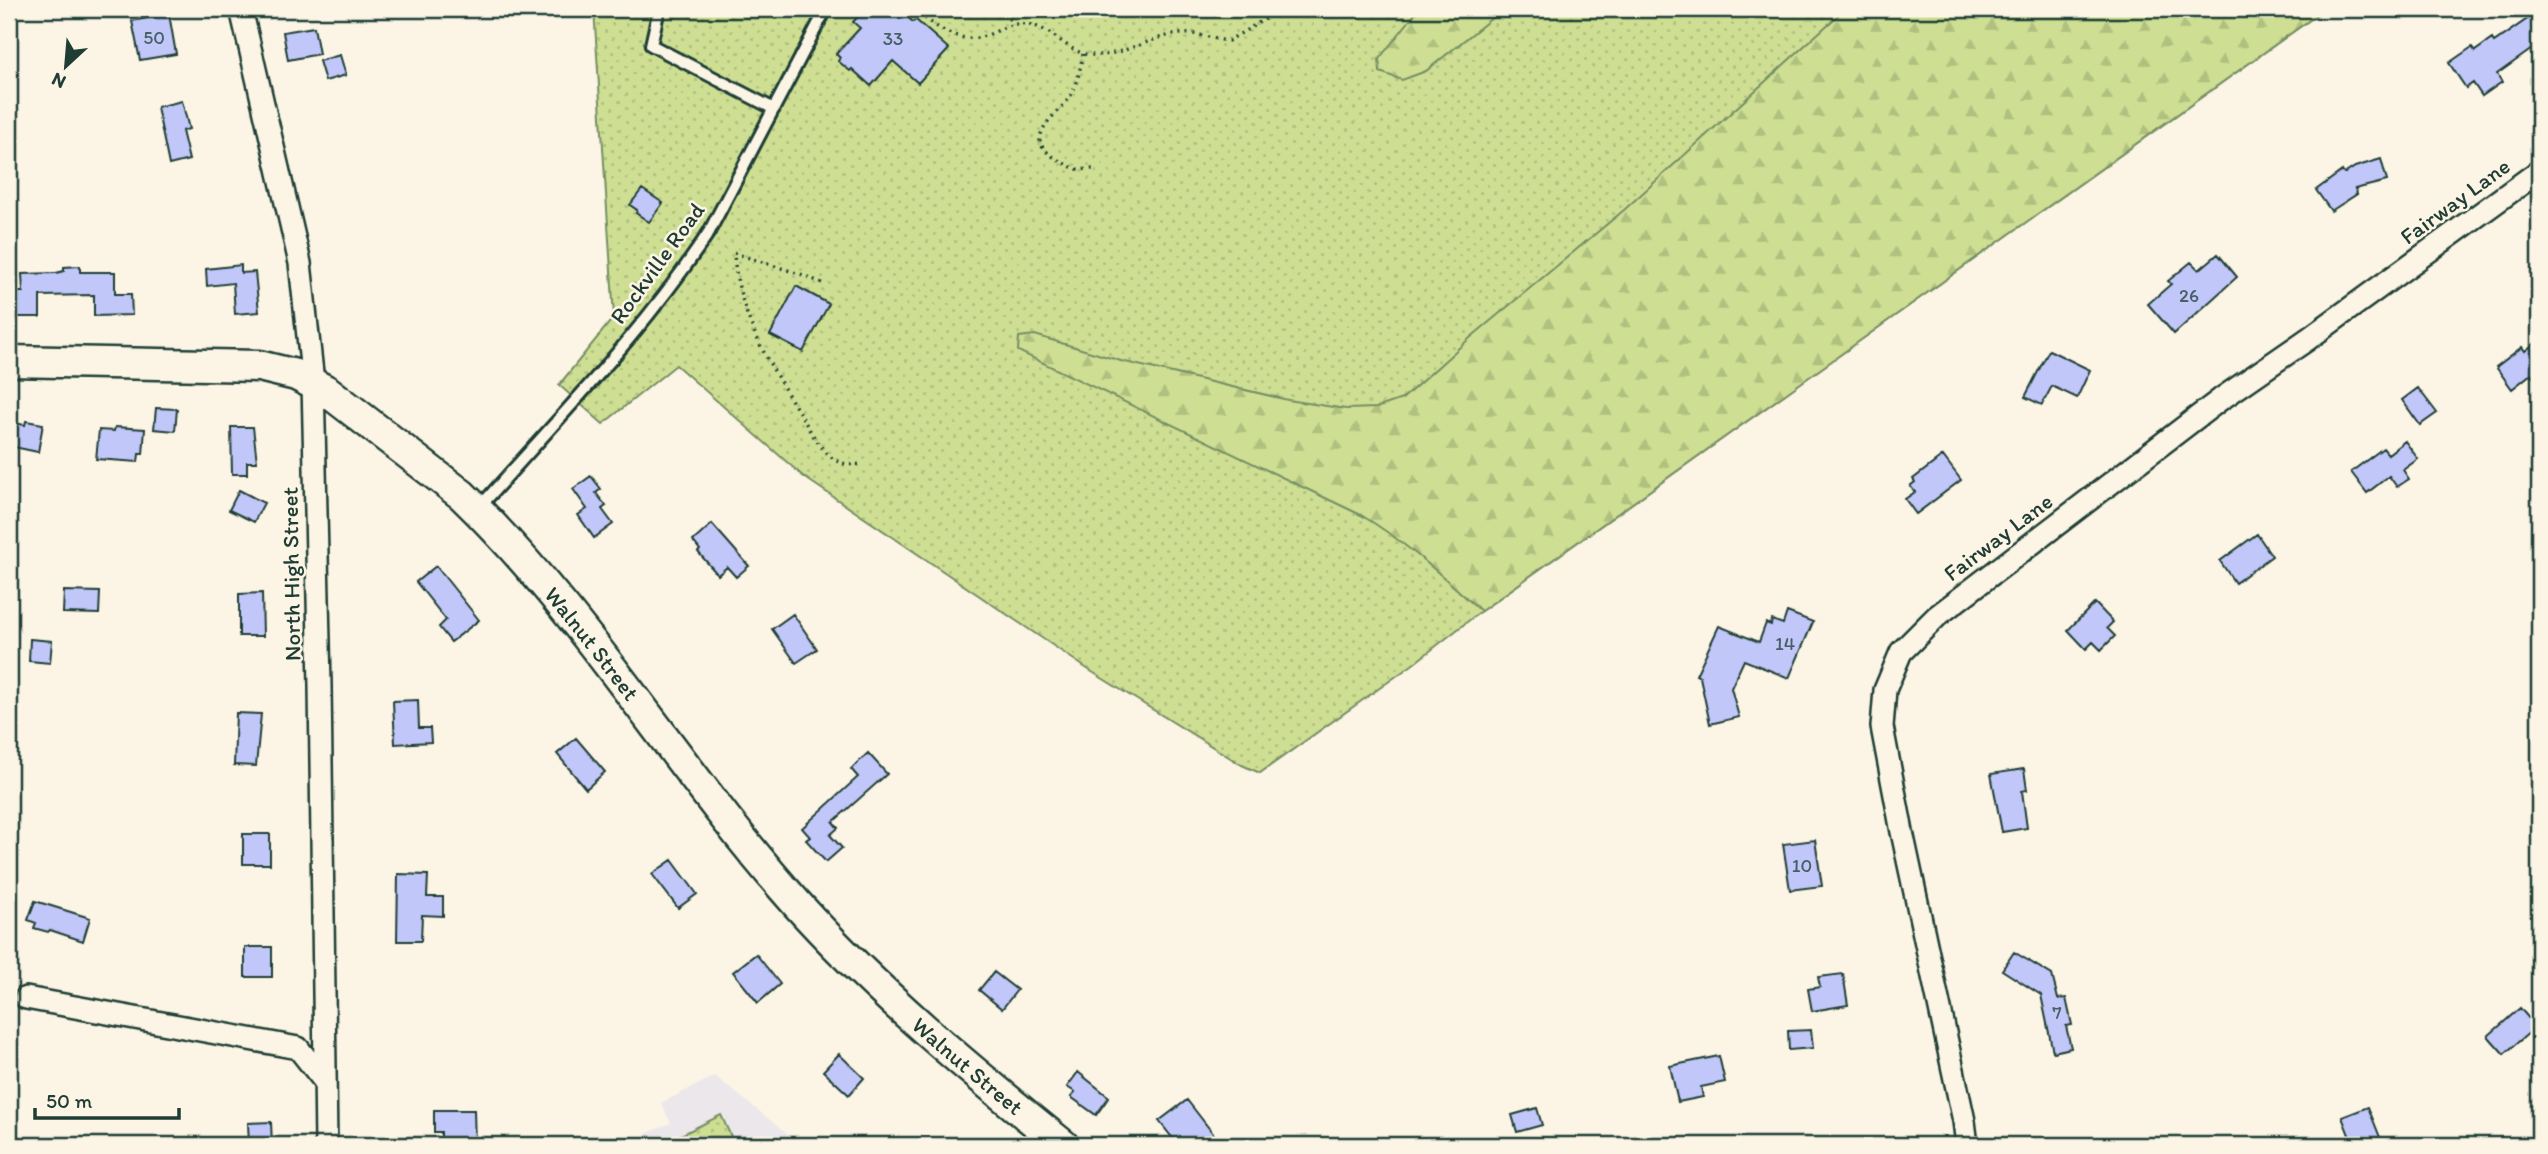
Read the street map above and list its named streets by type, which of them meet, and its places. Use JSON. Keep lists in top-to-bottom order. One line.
{"streets":{"street":["Fairway Lane","North High Street","Walnut Street"],"lane":["Rockville Road"]},"crossings":[["Rockville Road","Walnut Street"],["North High Street","Walnut Street"]],"house_numbers":["50","33","26","14","10","7"],"scale_bar":"50 m","north":"bottom left"}
